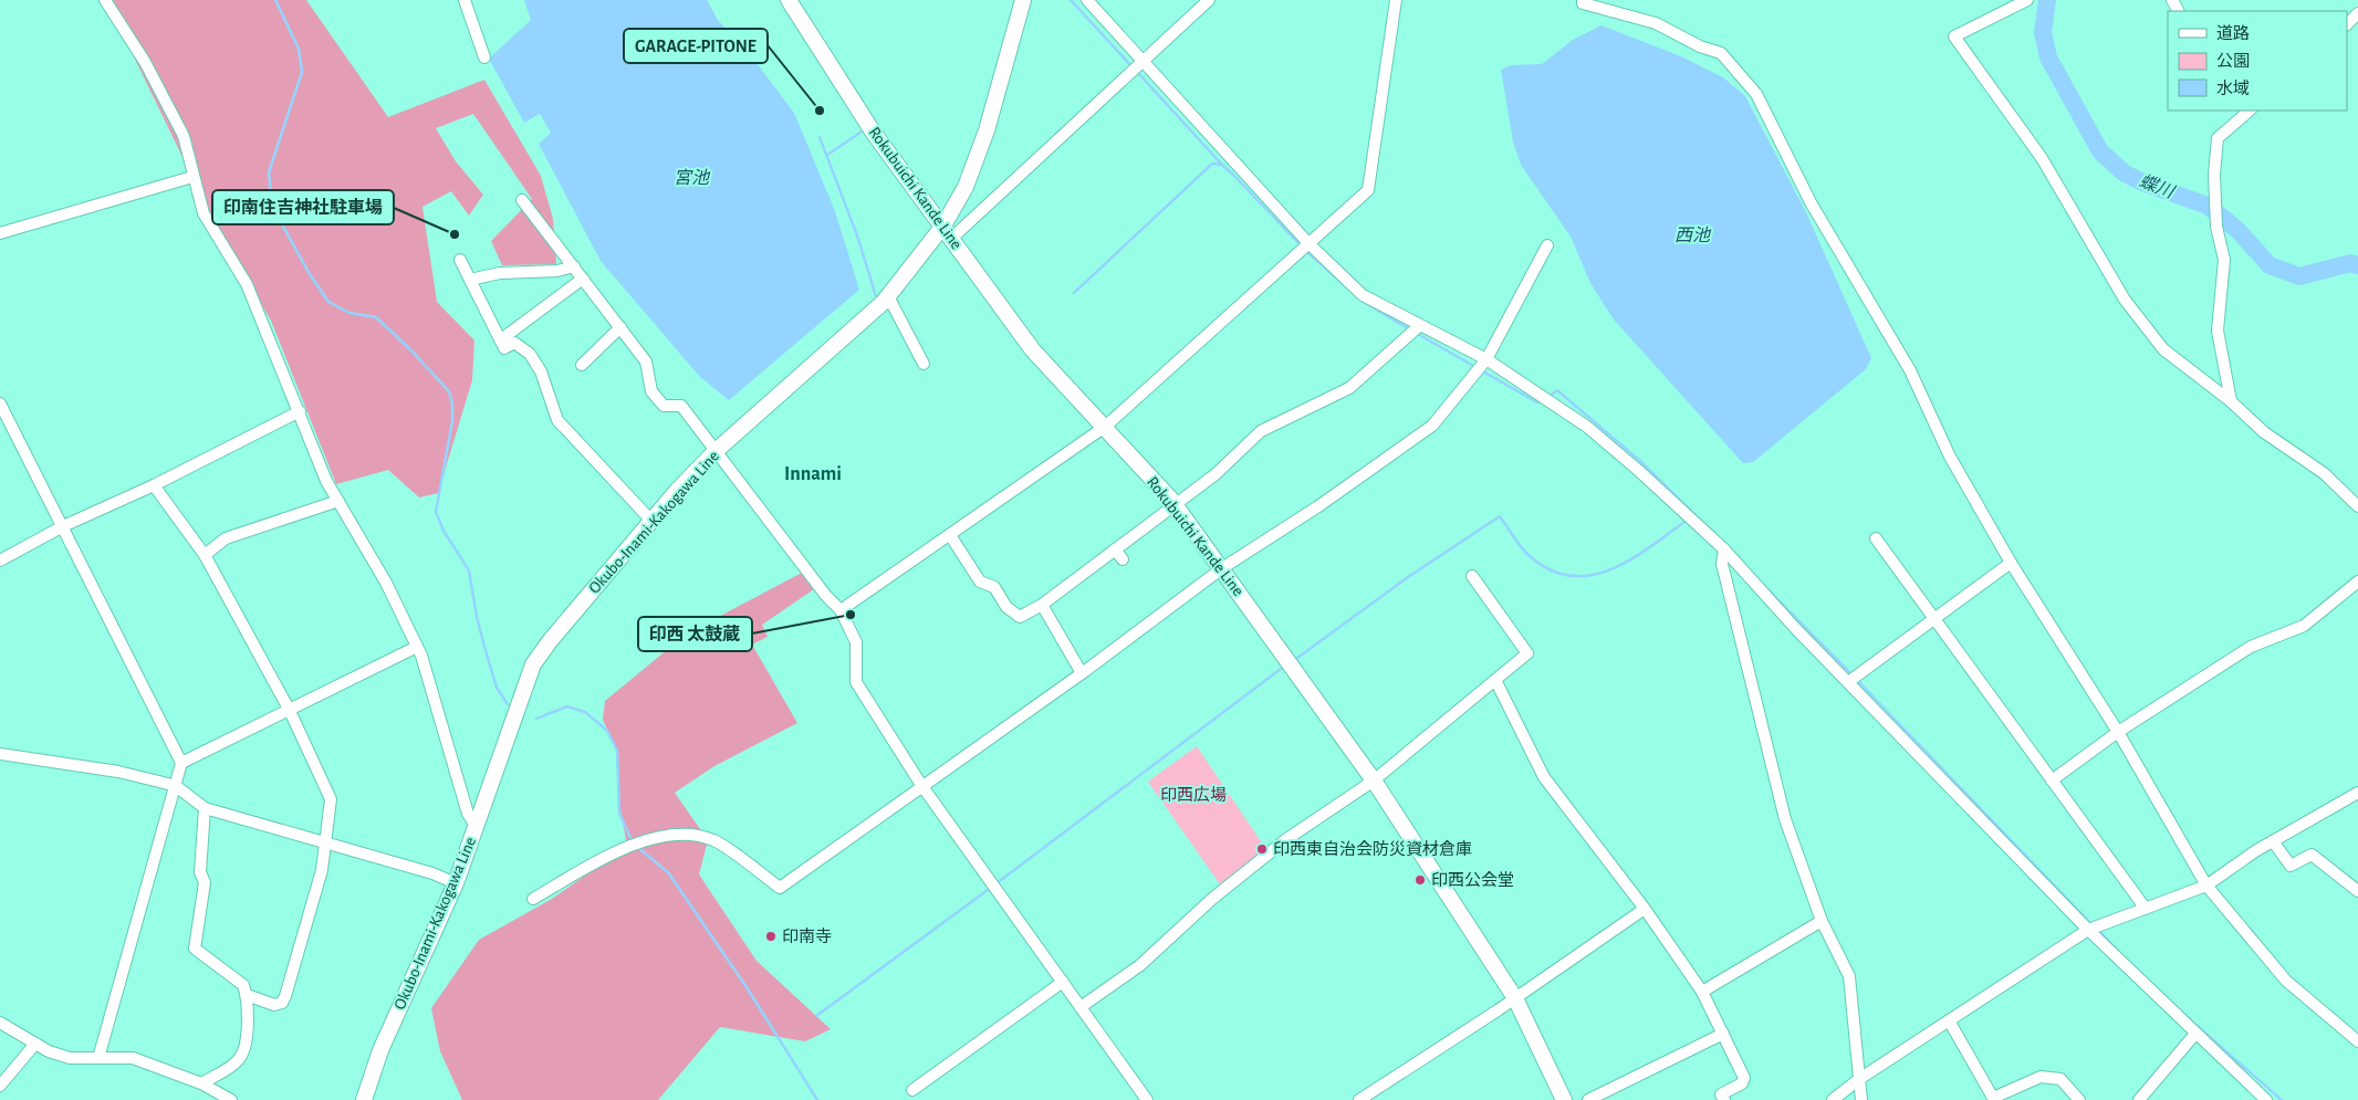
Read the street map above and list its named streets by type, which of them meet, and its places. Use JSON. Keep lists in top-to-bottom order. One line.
{"streets":{"main road":["Rokubuichi Kande Line","Okubo-Inami-Kakogawa Line"]},"crossings":[["Rokubuichi Kande Line","Okubo-Inami-Kakogawa Line"]],"districts":["Innami"],"water":["宮池","蝶川","西池"],"parks":["印西広場"],"places":["GARAGE-PITONE","印南住吉神社駐車場","印西 太鼓蔵","印西東自治会防災資材倉庫","印西公会堂","印南寺"],"legend":["道路","公園","水域"]}
